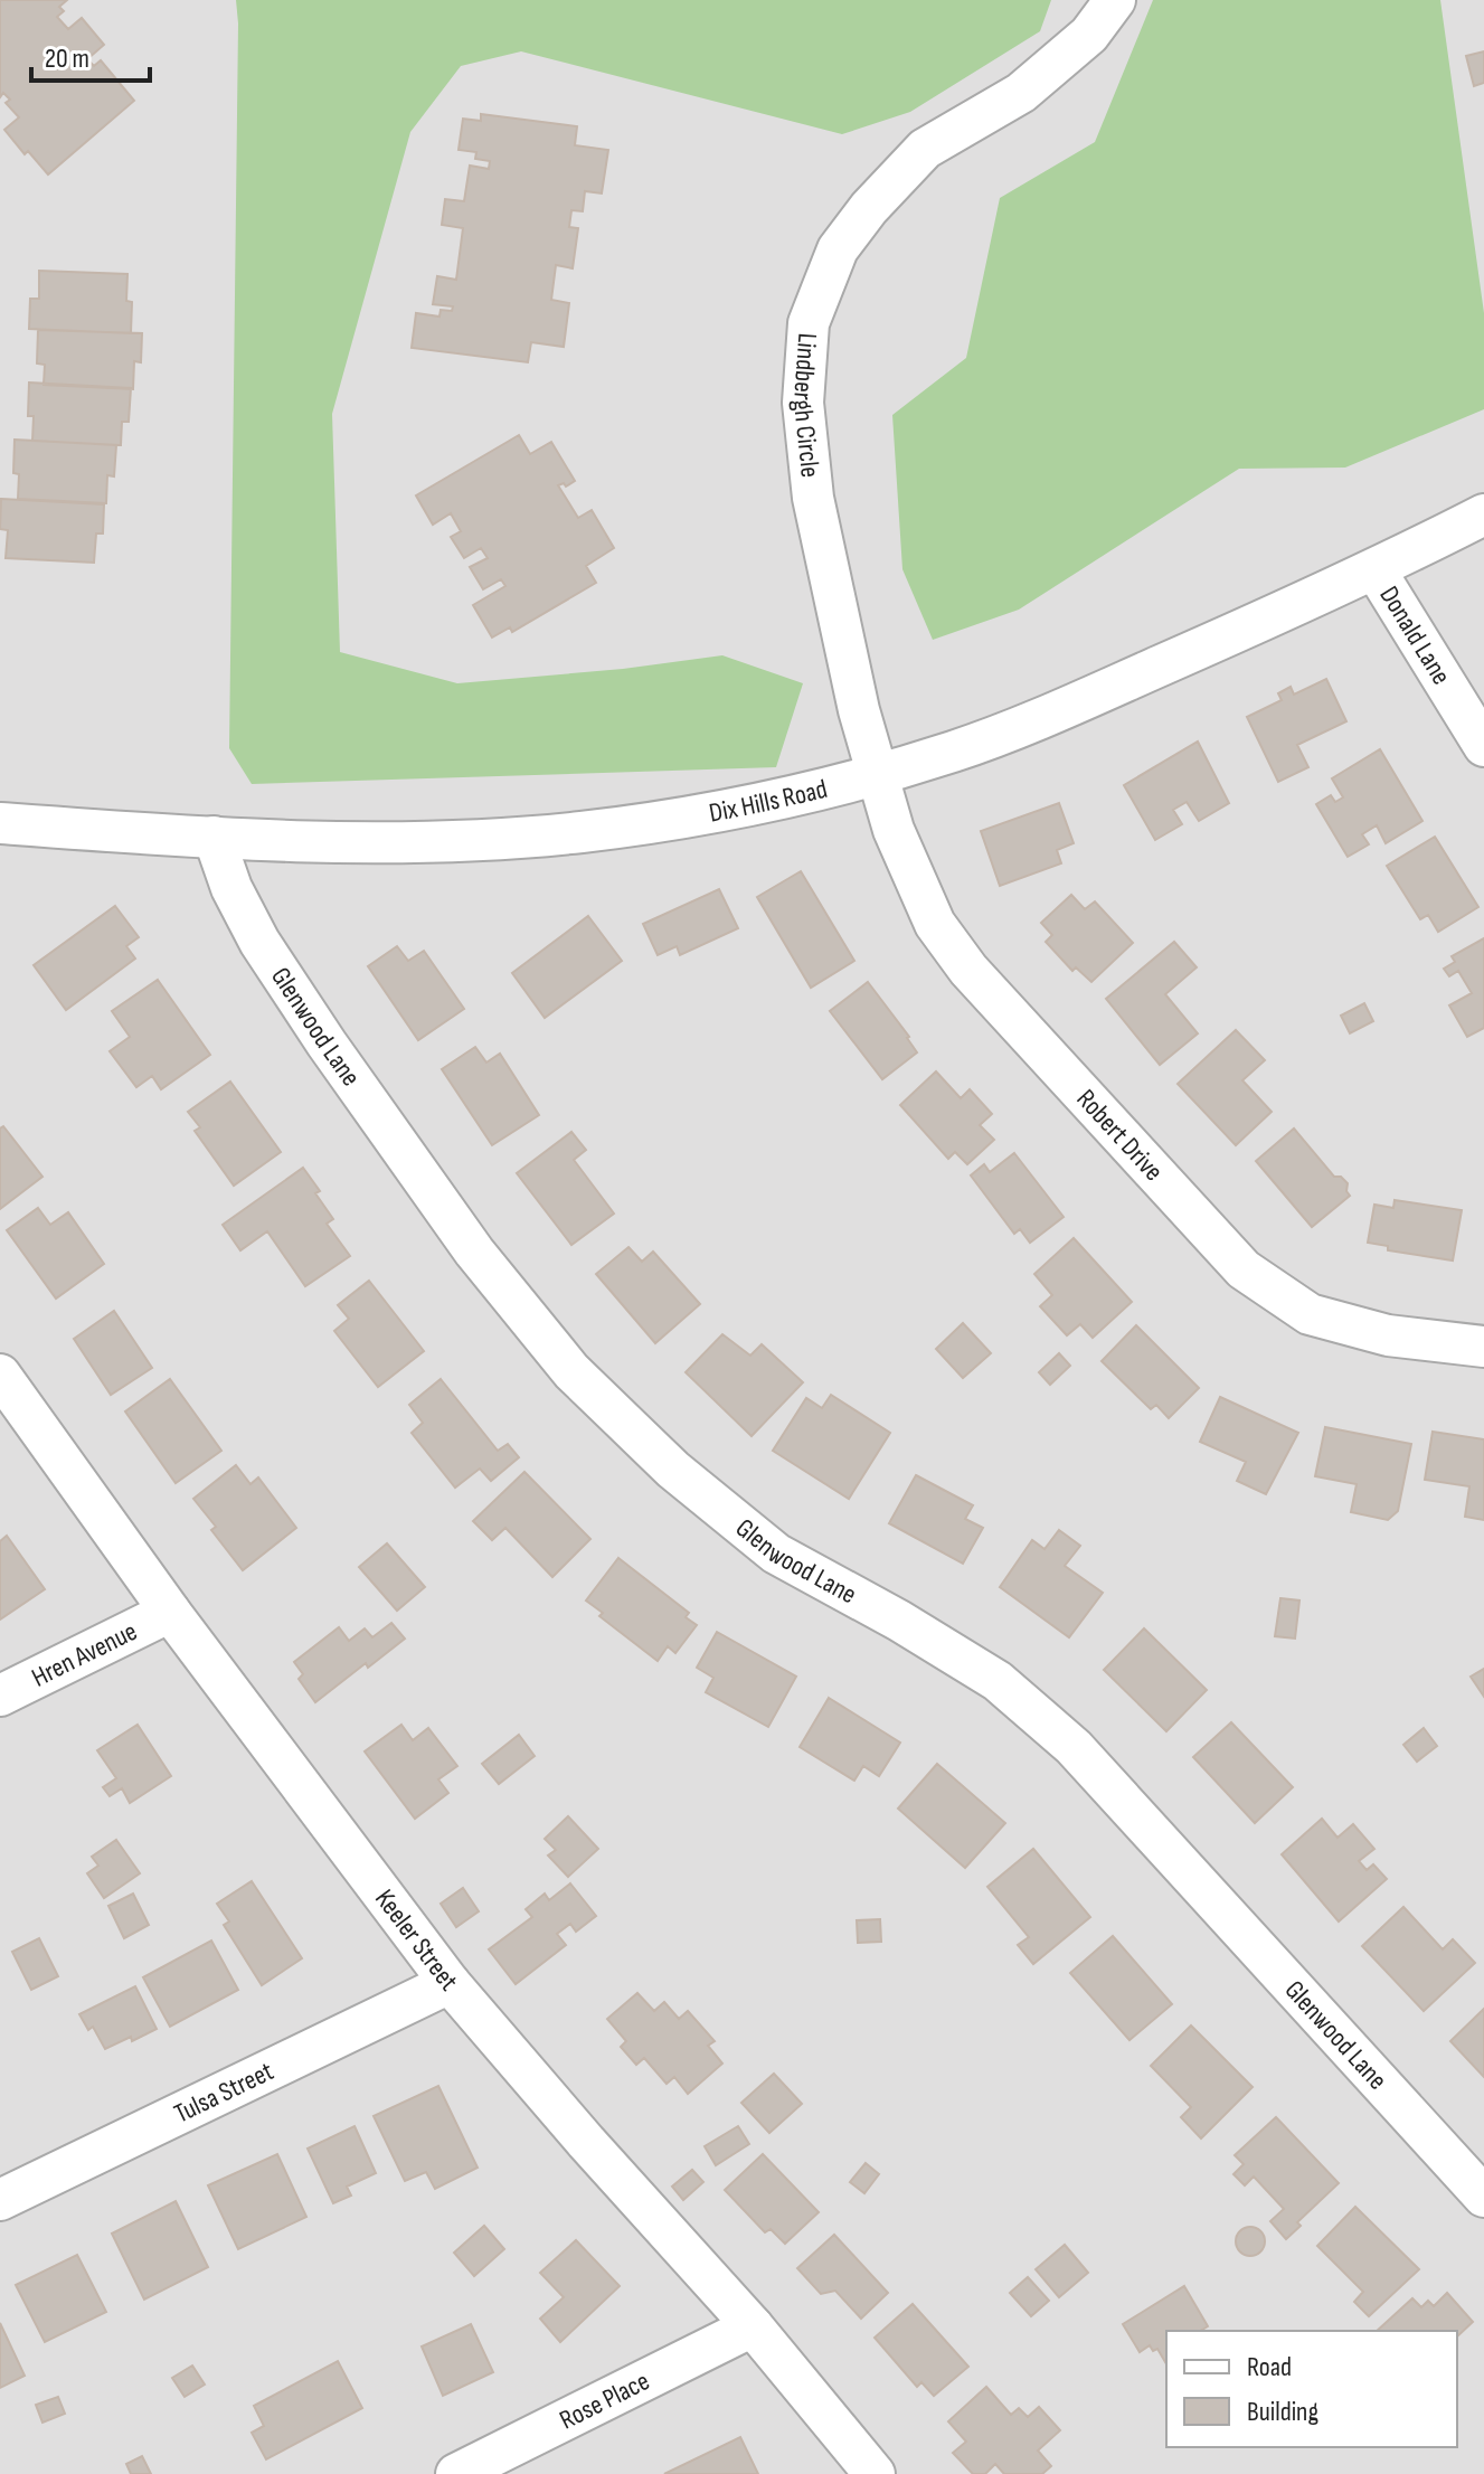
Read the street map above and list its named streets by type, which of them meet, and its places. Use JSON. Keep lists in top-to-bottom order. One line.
{"streets":{"street":["Lindbergh Circle","Donald Lane","Dix Hills Road","Glenwood Lane","Robert Drive","Hren Avenue","Keeler Street","Tulsa Street","Rose Place"]},"crossings":[["Lindbergh Circle","Dix Hills Road"],["Lindbergh Circle","Robert Drive"],["Donald Lane","Dix Hills Road"],["Dix Hills Road","Glenwood Lane"],["Dix Hills Road","Robert Drive"],["Hren Avenue","Keeler Street"],["Keeler Street","Tulsa Street"],["Keeler Street","Rose Place"]],"legend":["Road","Building"],"scale_bar":"20 m"}
